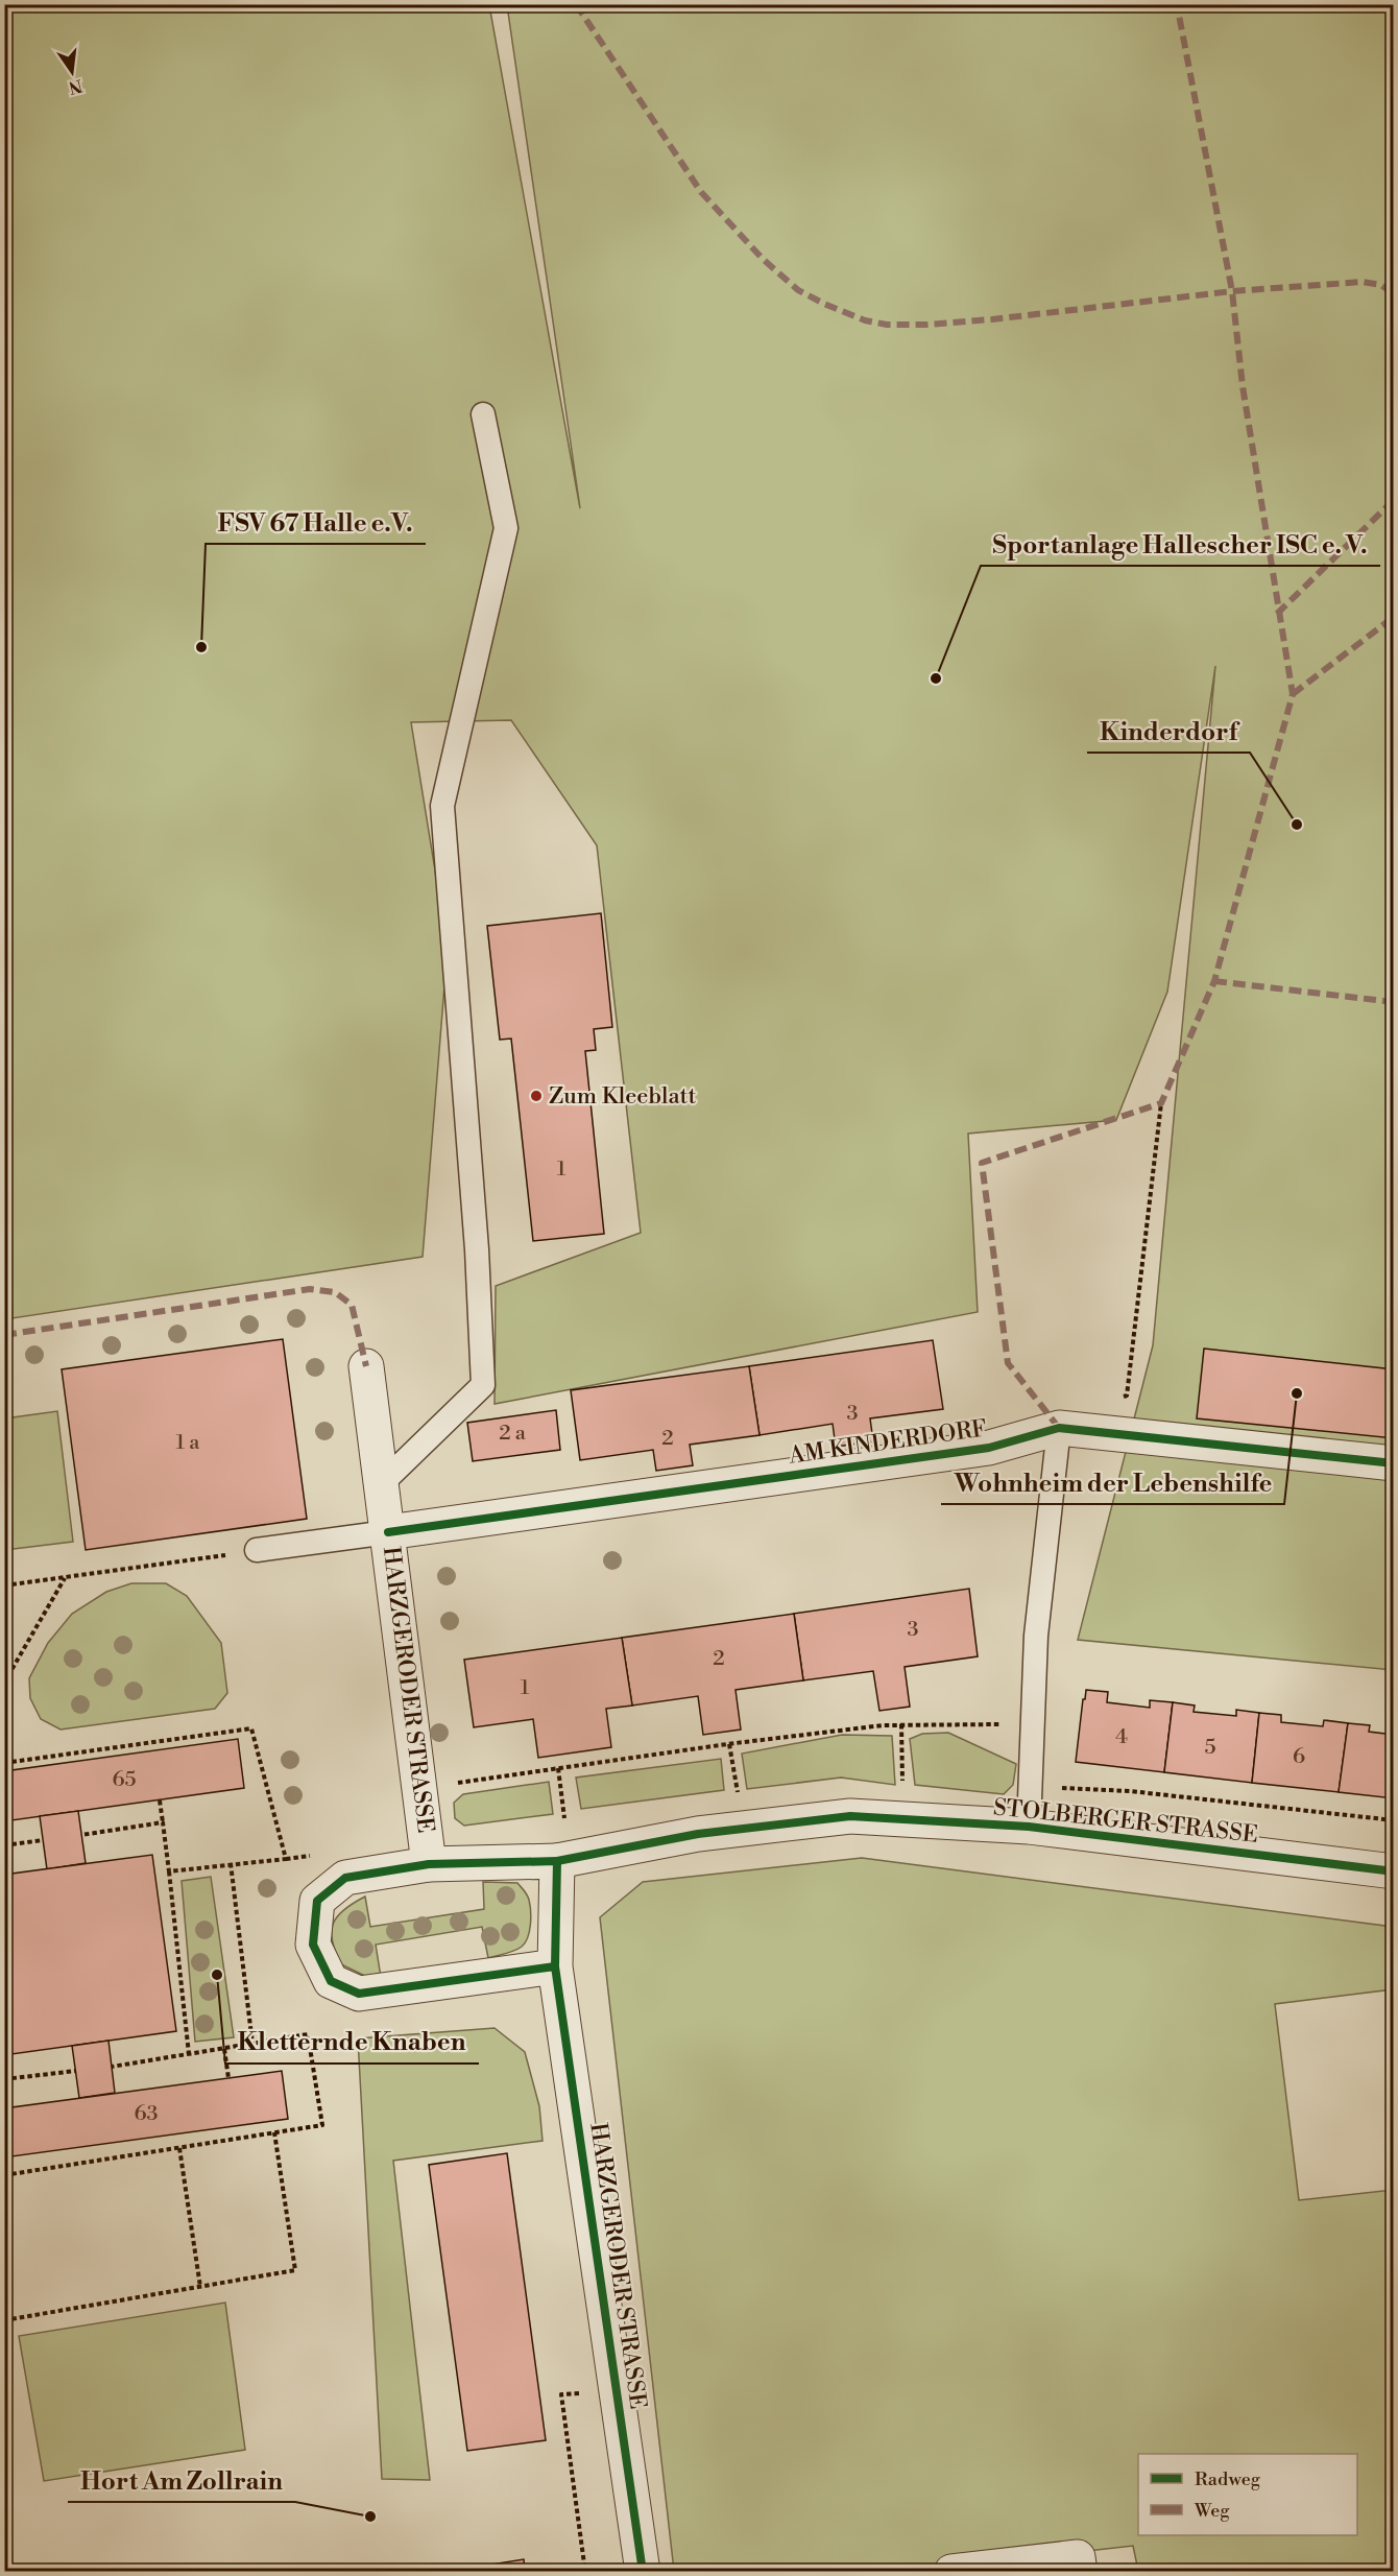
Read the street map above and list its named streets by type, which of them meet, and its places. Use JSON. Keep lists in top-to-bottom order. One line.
{"streets":{"street":["AM KINDERDORF","HARZGERODER STRASSE","STOLBERGER STRASSE"]},"crossings":[["AM KINDERDORF","HARZGERODER STRASSE"],["HARZGERODER STRASSE","STOLBERGER STRASSE"]],"places":["FSV 67 Halle e.V.","Sportanlage Hallescher ISC e. V.","Kinderdorf","Zum Kleeblatt","Wohnheim der Lebenshilfe","Kletternde Knaben","Hort Am Zollrain"],"house_numbers":["1","3","2 a","2","1 a","3","2","1","4","5","6","65","63"],"legend":["Radweg","Weg"],"north":"bottom"}
